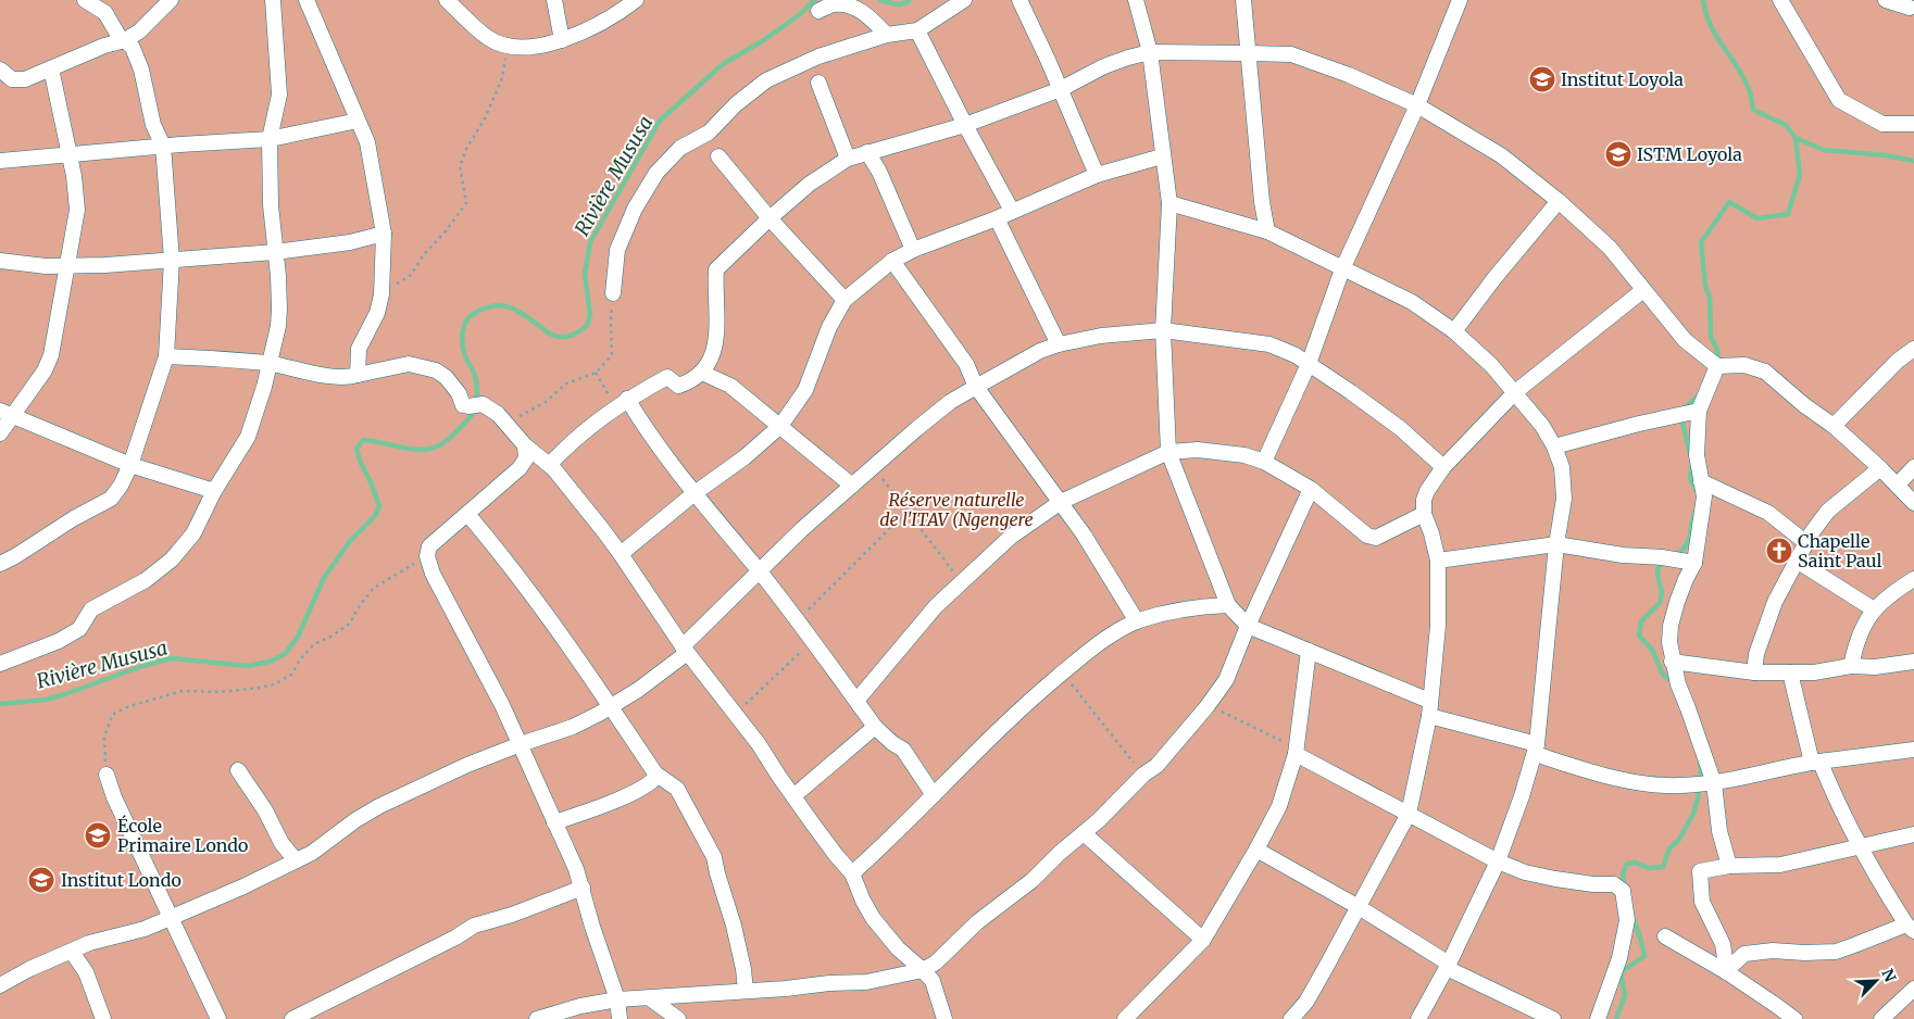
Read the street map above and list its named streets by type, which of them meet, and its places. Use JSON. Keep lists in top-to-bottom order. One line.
{"water":["Rivière Mususa"],"parks":["Réserve naturelle de l'ITAV (Ngengere"],"places":{"school or university":["Institut Loyola","ISTM Loyola","École Primaire Londo","Institut Londo"],"church":["Chapelle Saint Paul"]},"north":"top right"}
